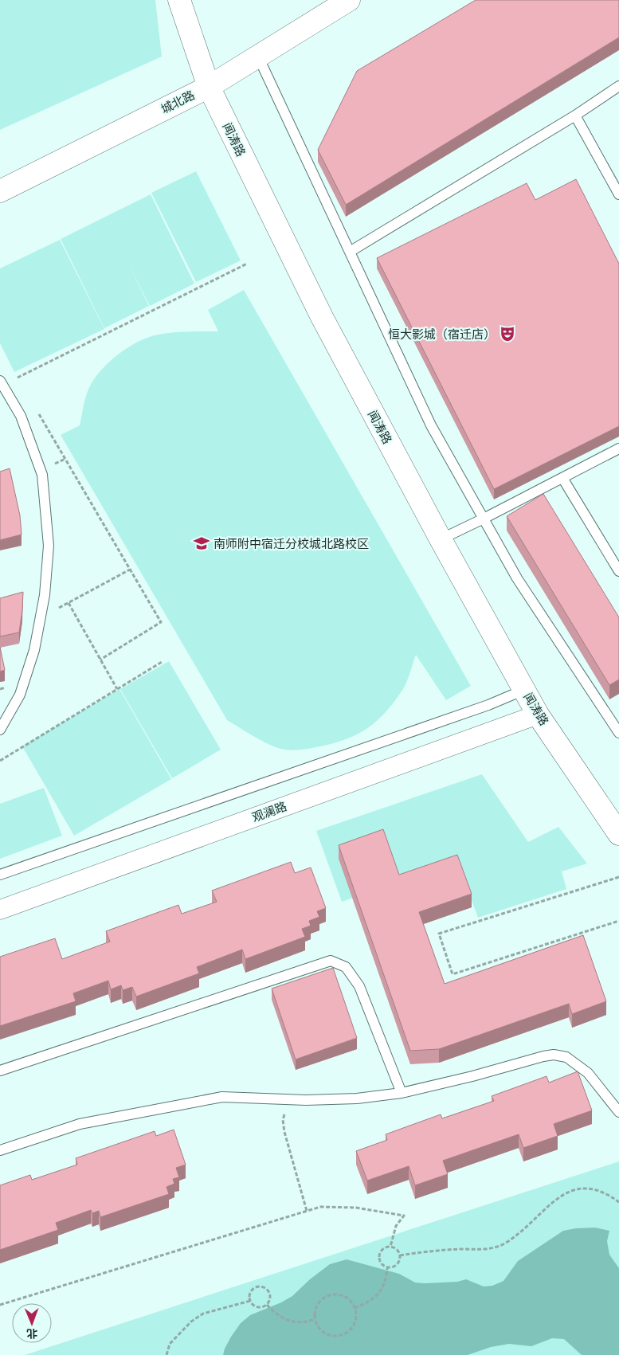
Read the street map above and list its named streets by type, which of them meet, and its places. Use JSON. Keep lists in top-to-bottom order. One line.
{"streets":{"street":["城北路","闻涛路","观澜路"]},"crossings":[["城北路","闻涛路"],["闻涛路","观澜路"]],"places":{"theatre":["恒大影城（宿迁店）"],"school or university":["南师附中宿迁分校城北路校区"]},"north":"bottom"}
